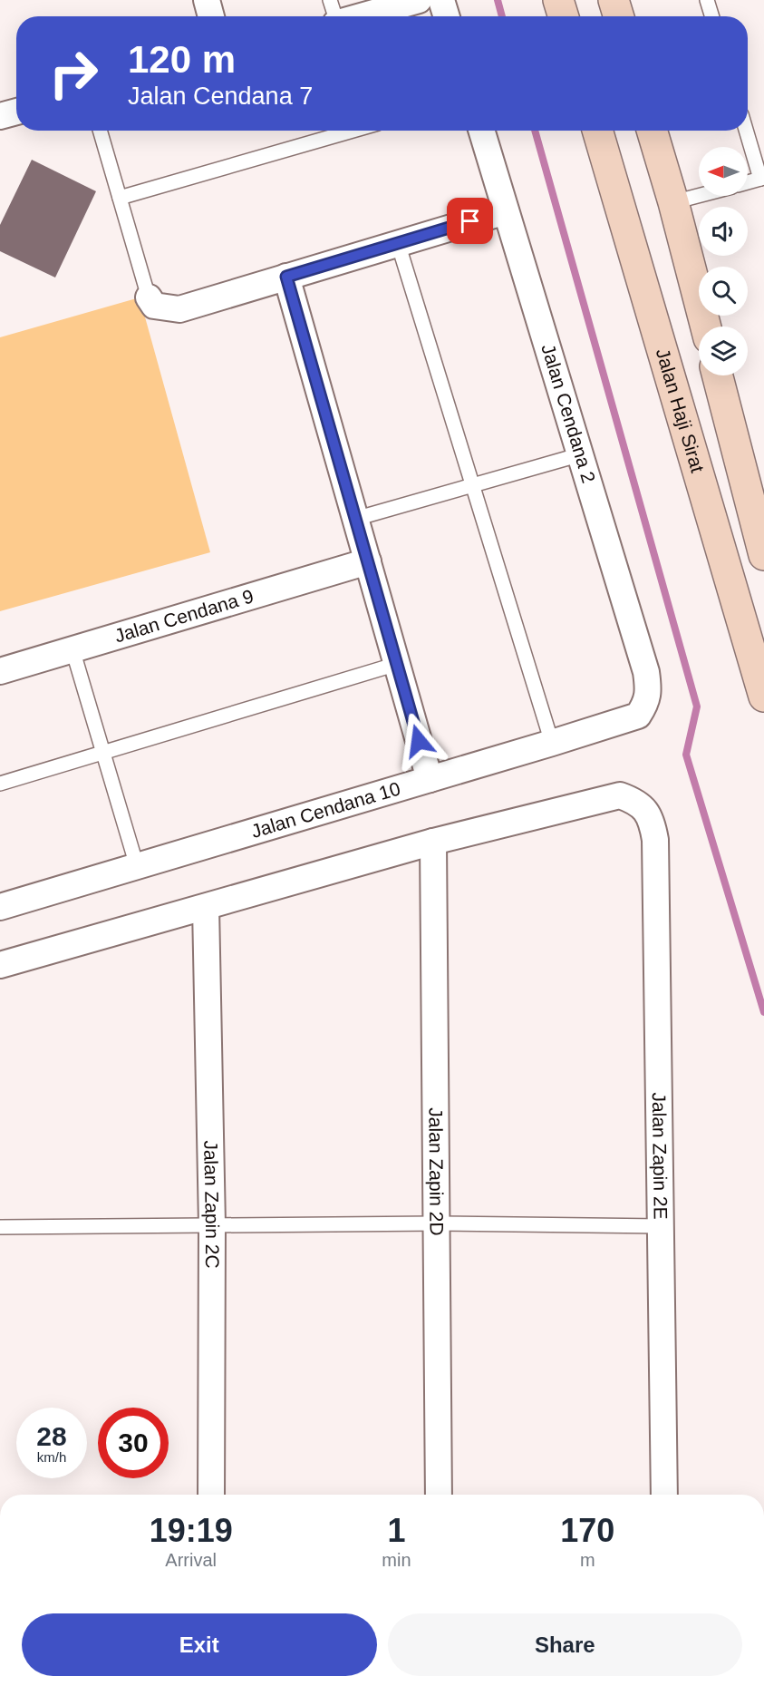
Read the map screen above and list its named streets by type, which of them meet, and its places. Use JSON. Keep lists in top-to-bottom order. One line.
{"streets":{"main road":["Jalan Haji Sirat"],"street":["Jalan Cendana 2","Jalan Cendana 9","Jalan Cendana 10","Jalan Zapin 2E","Jalan Zapin 2D","Jalan Zapin 2C"]},"crossings":[["Jalan Cendana 2","Jalan Cendana 10"],["Jalan Zapin 2E","Jalan Zapin 2D"]],"north":"left","page":{"turn":["120 m","Jalan Cendana 7"],"speed":"28 km/h","limit":"30","eta":["19:19","Arrival","1","min","170","m"],"buttons":["Exit","Share"]}}
